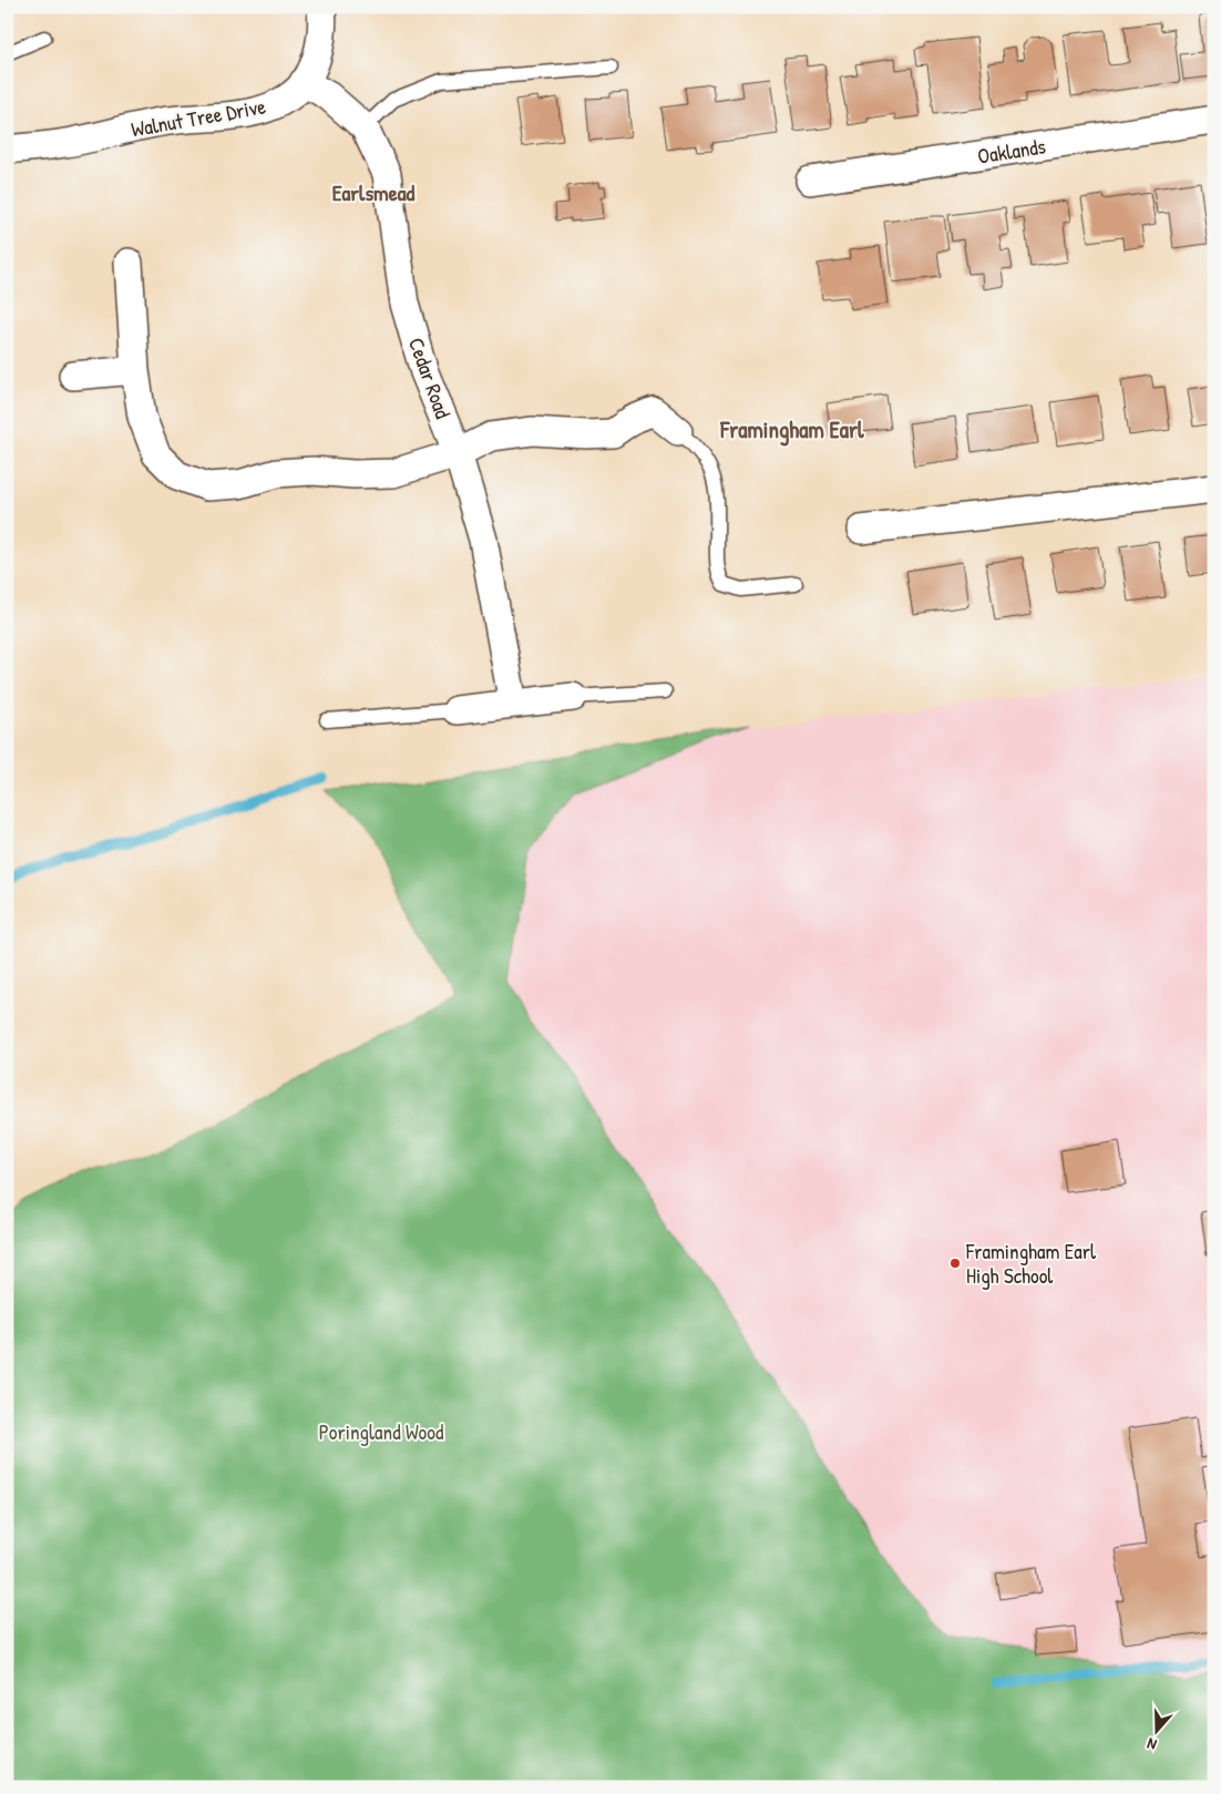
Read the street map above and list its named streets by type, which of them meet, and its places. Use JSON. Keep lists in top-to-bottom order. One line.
{"streets":{"street":["Walnut Tree Drive","Oaklands","Cedar Road"]},"crossings":[["Walnut Tree Drive","Cedar Road"]],"districts":["Earlsmead","Framingham Earl"],"parks":["Poringland Wood"],"places":["Framingham Earl High School"],"north":"bottom"}
